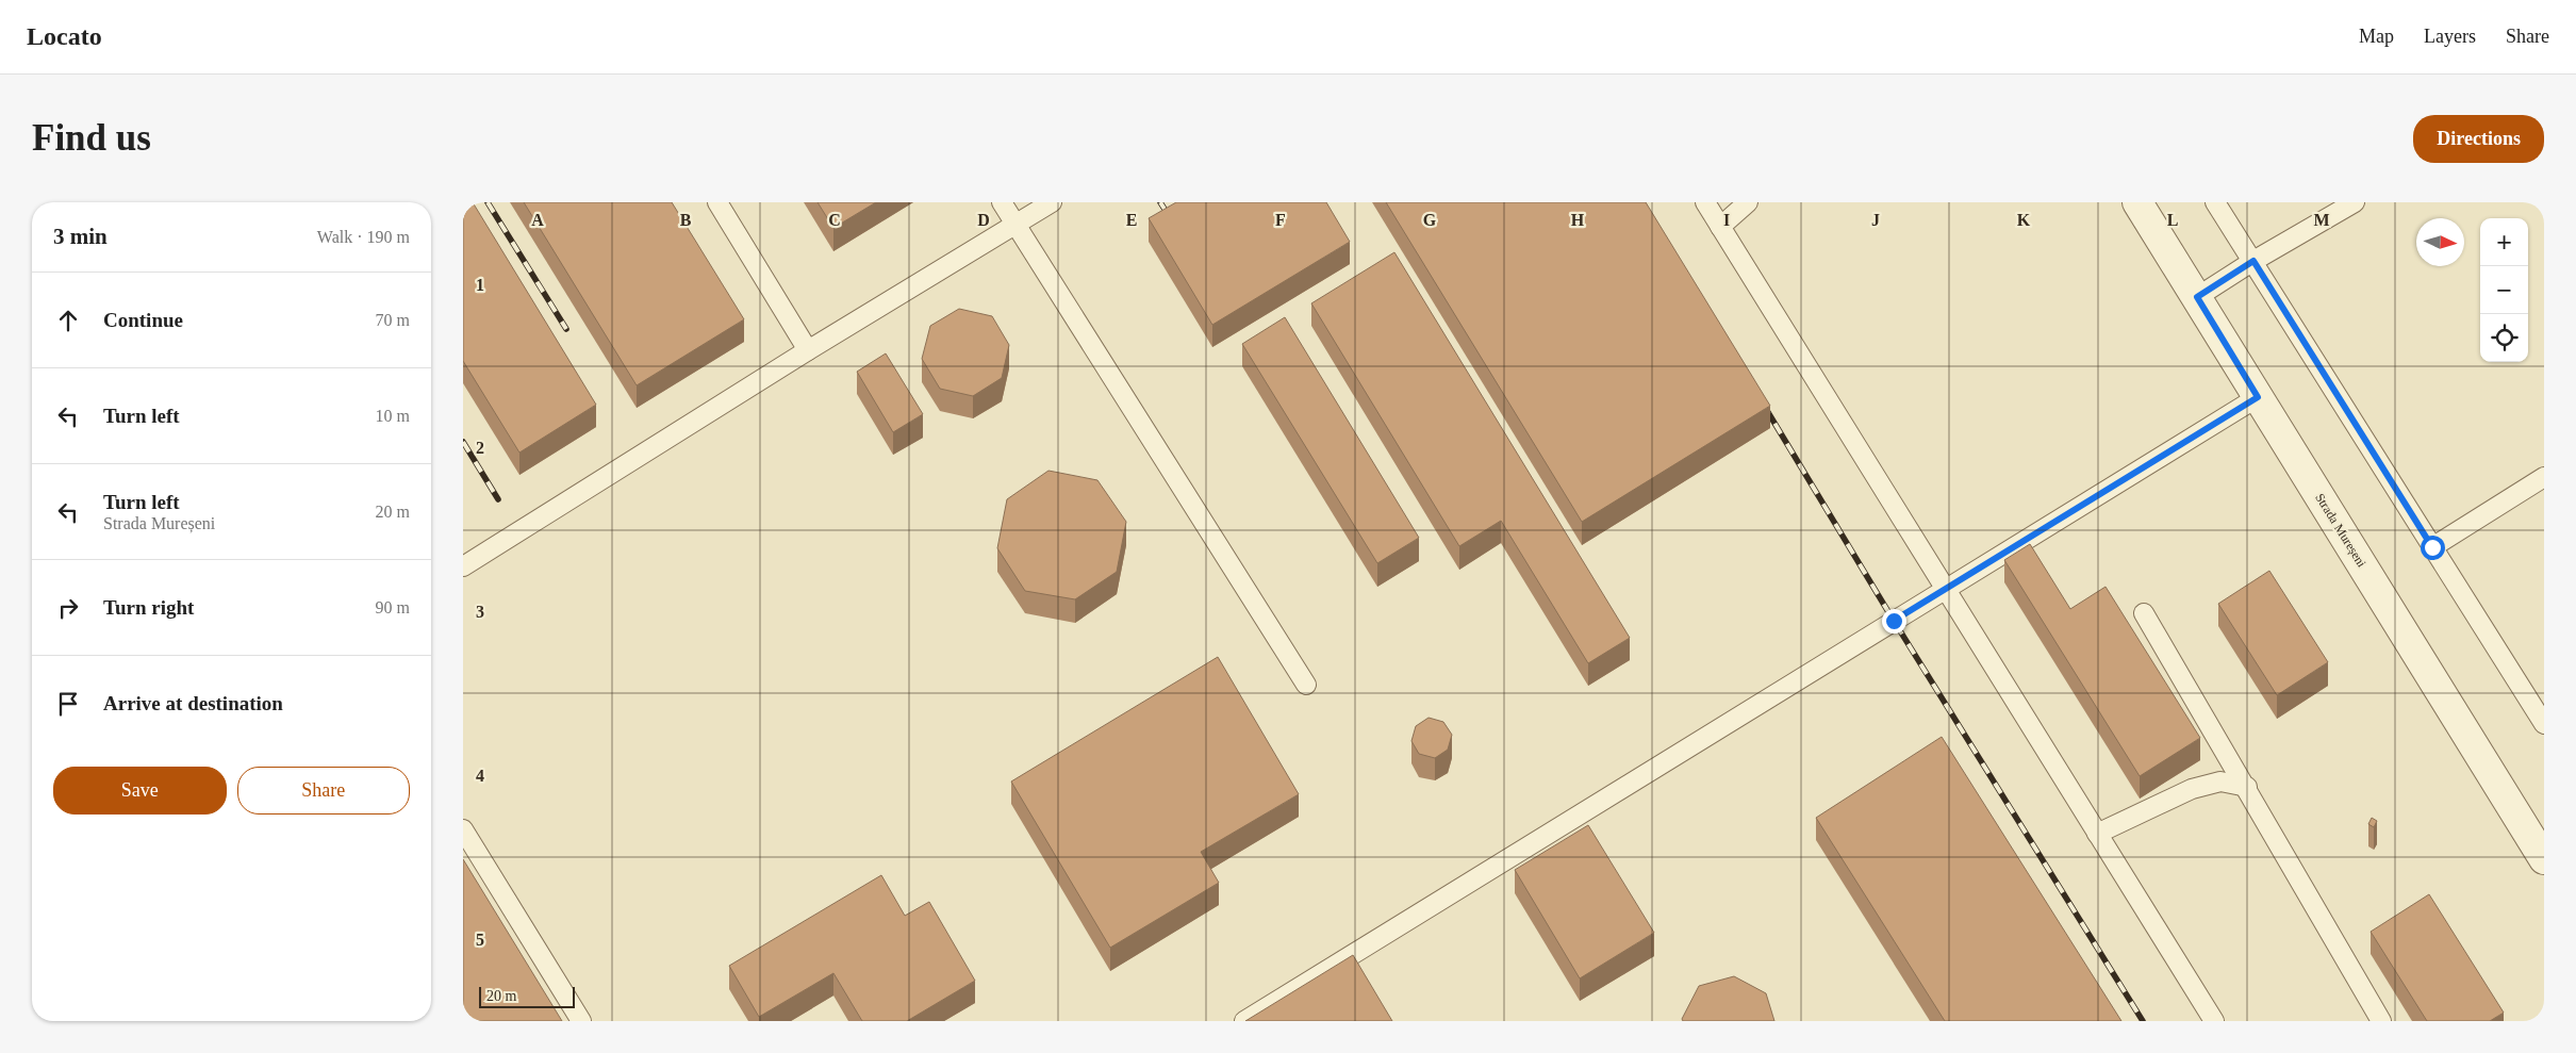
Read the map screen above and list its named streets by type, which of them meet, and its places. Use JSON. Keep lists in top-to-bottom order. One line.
{"streets":{"street":["Strada Mureșeni"]},"scale_bar":"20 m","north":"right","page":{"header":"Locato","nav":["Map","Layers","Share"],"buttons":["Directions",["Save","Share"]],"title":"Find us","heading":["3 min","Walk · 190 m"],"map_buttons":["+","−"],"list":[["Continue","70 m"],["Turn left","10 m"],["Turn left","Strada Mureșeni","20 m"],["Turn right","90 m"],"Arrive at destination"],"scale":"20 m"},"grid":{"columns":["A","B","C","D","E","F","G","H","I","J","K","L","M"],"rows":["1","2","3","4","5"]}}
